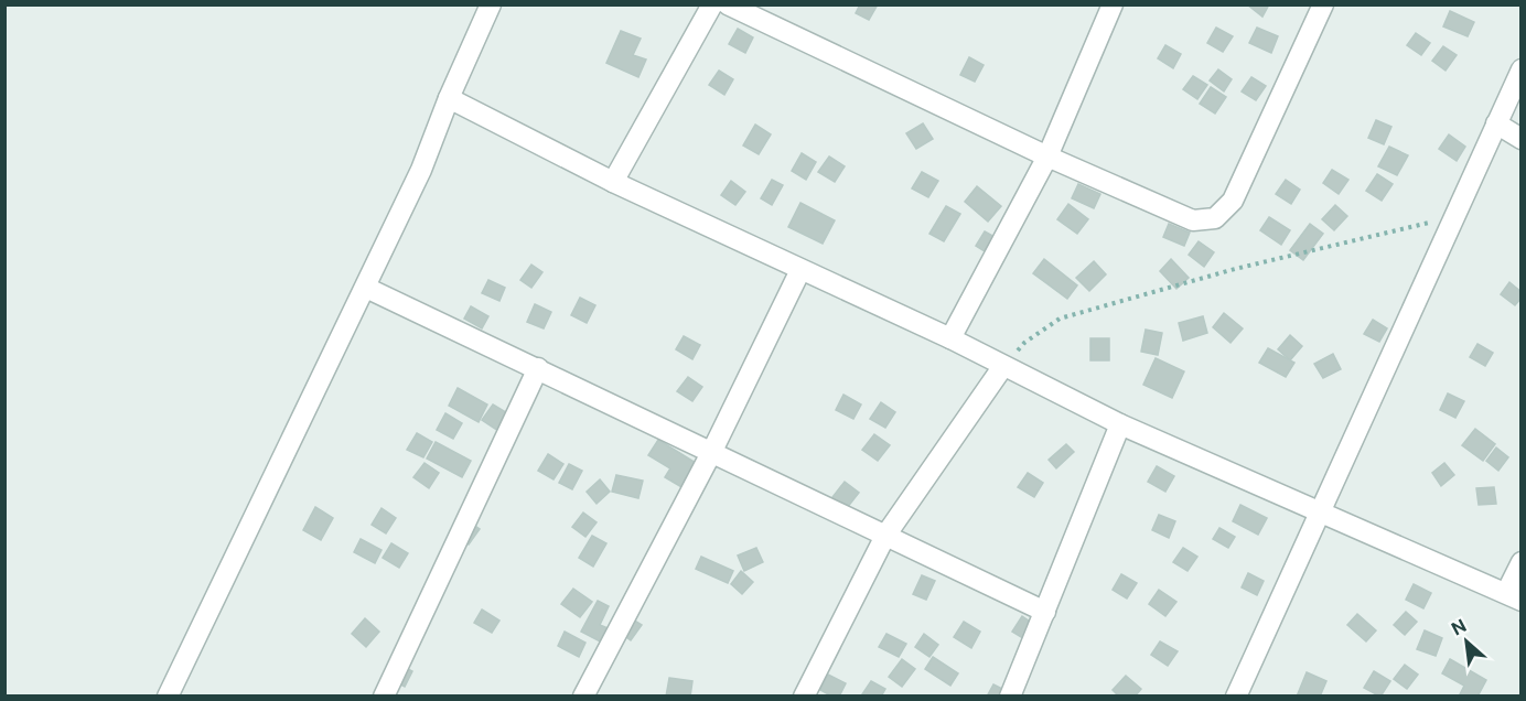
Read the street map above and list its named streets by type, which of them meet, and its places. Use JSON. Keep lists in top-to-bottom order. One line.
{"north":"top left"}
